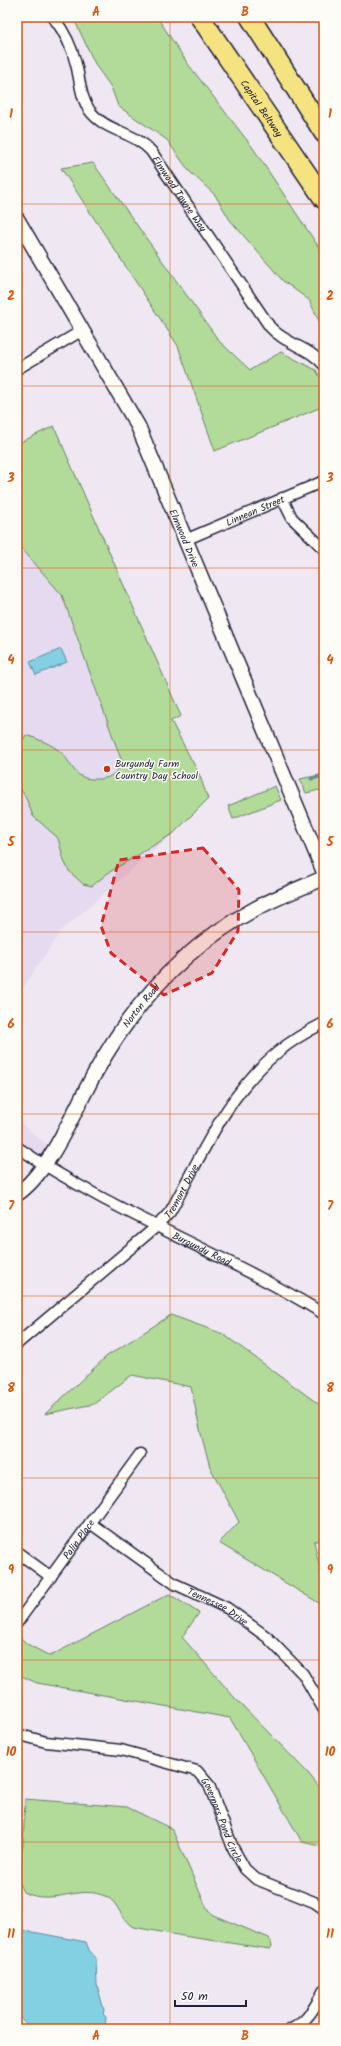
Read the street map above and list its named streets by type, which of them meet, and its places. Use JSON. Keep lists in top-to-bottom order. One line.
{"streets":{"highway":["Capital Beltway"],"street":["Elmwood Towne Way","Linnean Street","Elmwood Drive","Norton Road","Tremont Drive","Burgundy Road","Palin Place","Tennessee Drive","Governors Pond Circle"]},"crossings":[["Linnean Street","Elmwood Drive"],["Norton Road","Burgundy Road"],["Tremont Drive","Burgundy Road"],["Palin Place","Tennessee Drive"]],"places":["Burgundy Farm Country Day School"],"scale_bar":"50 m","grid":{"columns":["A","B"],"rows":["1","2","3","4","5","6","7","8","9","10","11"]}}
